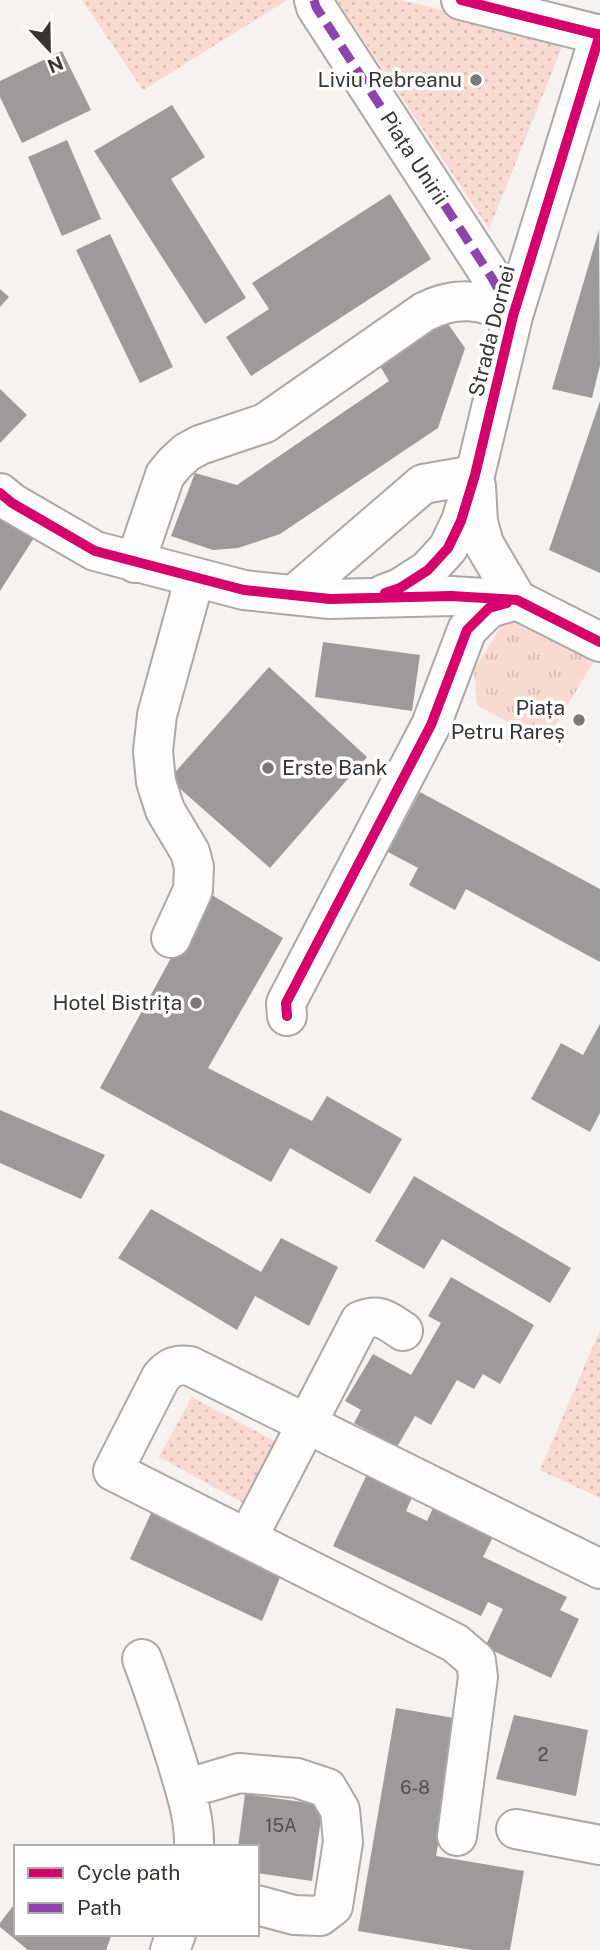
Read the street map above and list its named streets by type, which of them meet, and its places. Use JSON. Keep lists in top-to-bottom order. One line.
{"streets":{"street":["Piața Unirii","Strada Dornei"]},"crossings":[["Piața Unirii","Strada Dornei"]],"places":["Liviu Rebreanu","Piața Petru Rareș","Erste Bank","Hotel Bistrița"],"house_numbers":["2","6-8","15A"],"legend":["Cycle path","Path"],"north":"bottom"}
